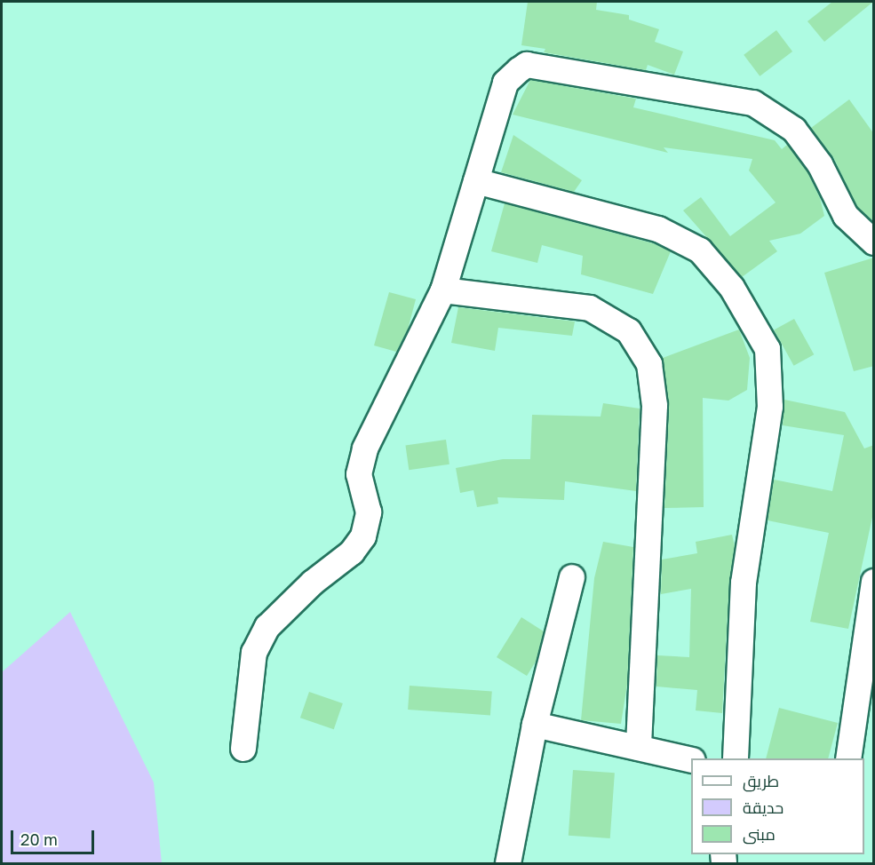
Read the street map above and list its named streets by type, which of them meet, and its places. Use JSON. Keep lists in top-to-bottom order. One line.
{"legend":["طريق","حديقة","مبنى"],"scale_bar":"20 m"}
